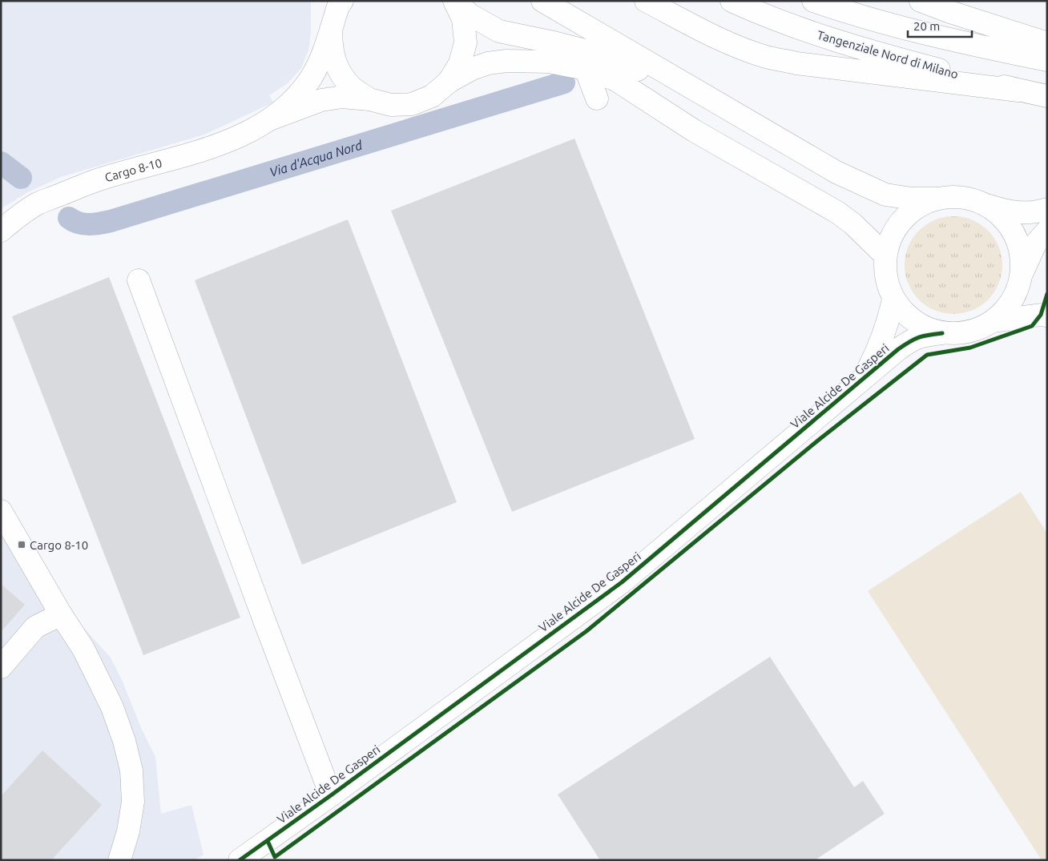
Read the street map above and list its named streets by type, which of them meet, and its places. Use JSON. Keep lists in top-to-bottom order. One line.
{"streets":{"main road":["Tangenziale Nord di Milano","Cargo 8-10","Viale Alcide De Gasperi"]},"water":["Via d'Acqua Nord"],"places":{"transit":["Cargo 8-10"]},"scale_bar":"20 m"}
